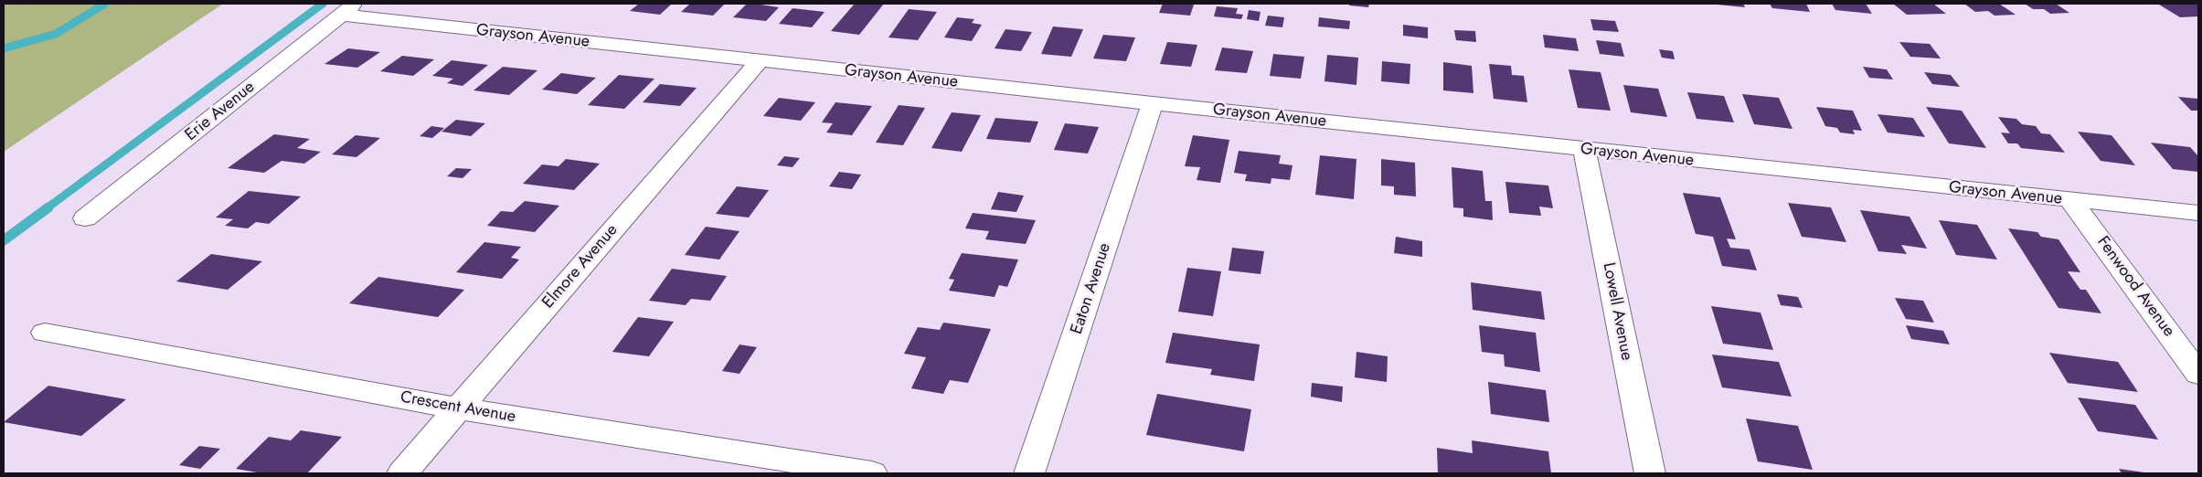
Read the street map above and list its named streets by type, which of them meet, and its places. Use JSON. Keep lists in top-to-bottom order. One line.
{"streets":{"street":["Grayson Avenue","Erie Avenue","Elmore Avenue","Fenwood Avenue","Eaton Avenue","Lowell Avenue","Crescent Avenue"]},"crossings":[["Grayson Avenue","Erie Avenue"],["Grayson Avenue","Elmore Avenue"],["Grayson Avenue","Fenwood Avenue"],["Grayson Avenue","Eaton Avenue"],["Grayson Avenue","Lowell Avenue"],["Elmore Avenue","Crescent Avenue"]]}
